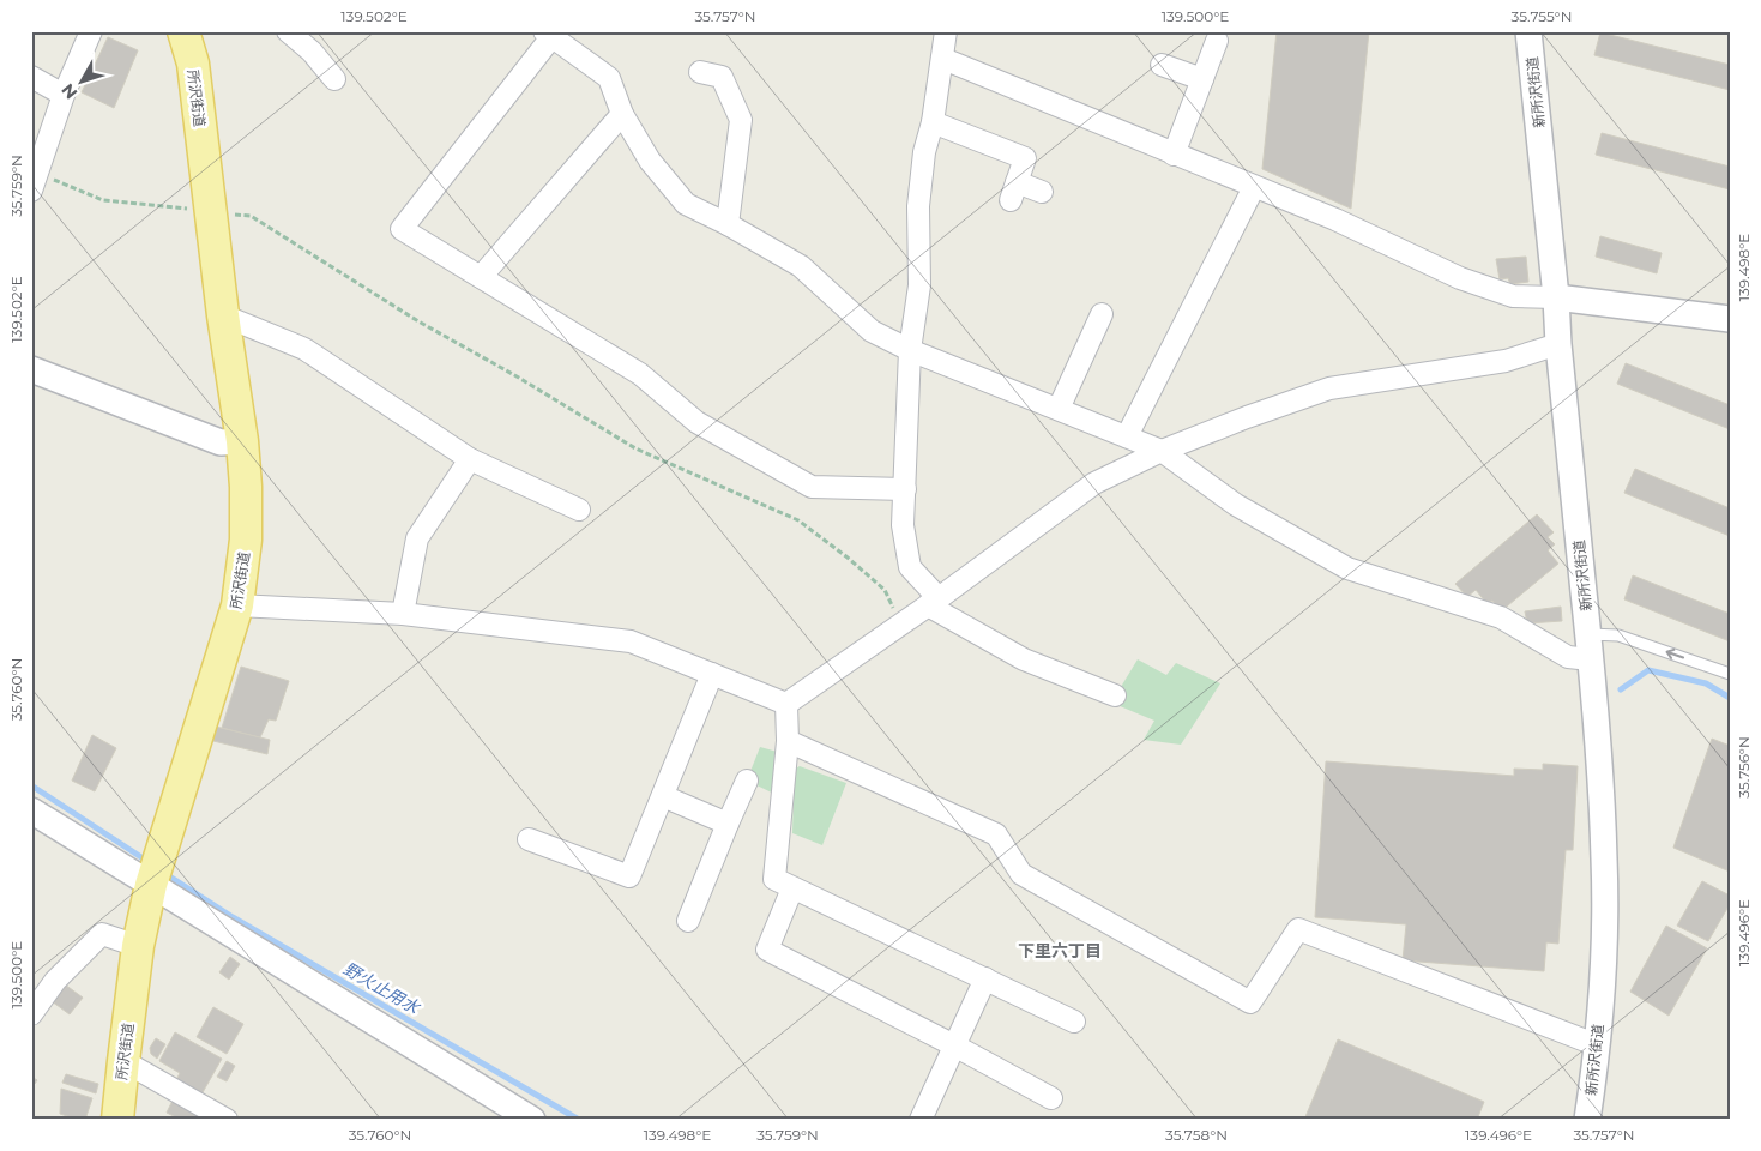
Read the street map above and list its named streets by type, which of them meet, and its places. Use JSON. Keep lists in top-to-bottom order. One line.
{"streets":{"main road":["所沢街道"],"street":["新所沢街道"]},"districts":["下里六丁目"],"water":["野火止用水"],"north":"bottom left","coordinates":["139.502°E","35.757°N","139.500°E","35.755°N","35.759°N","139.498°E","35.760°N","35.756°N","139.496°E","35.758°N"]}
